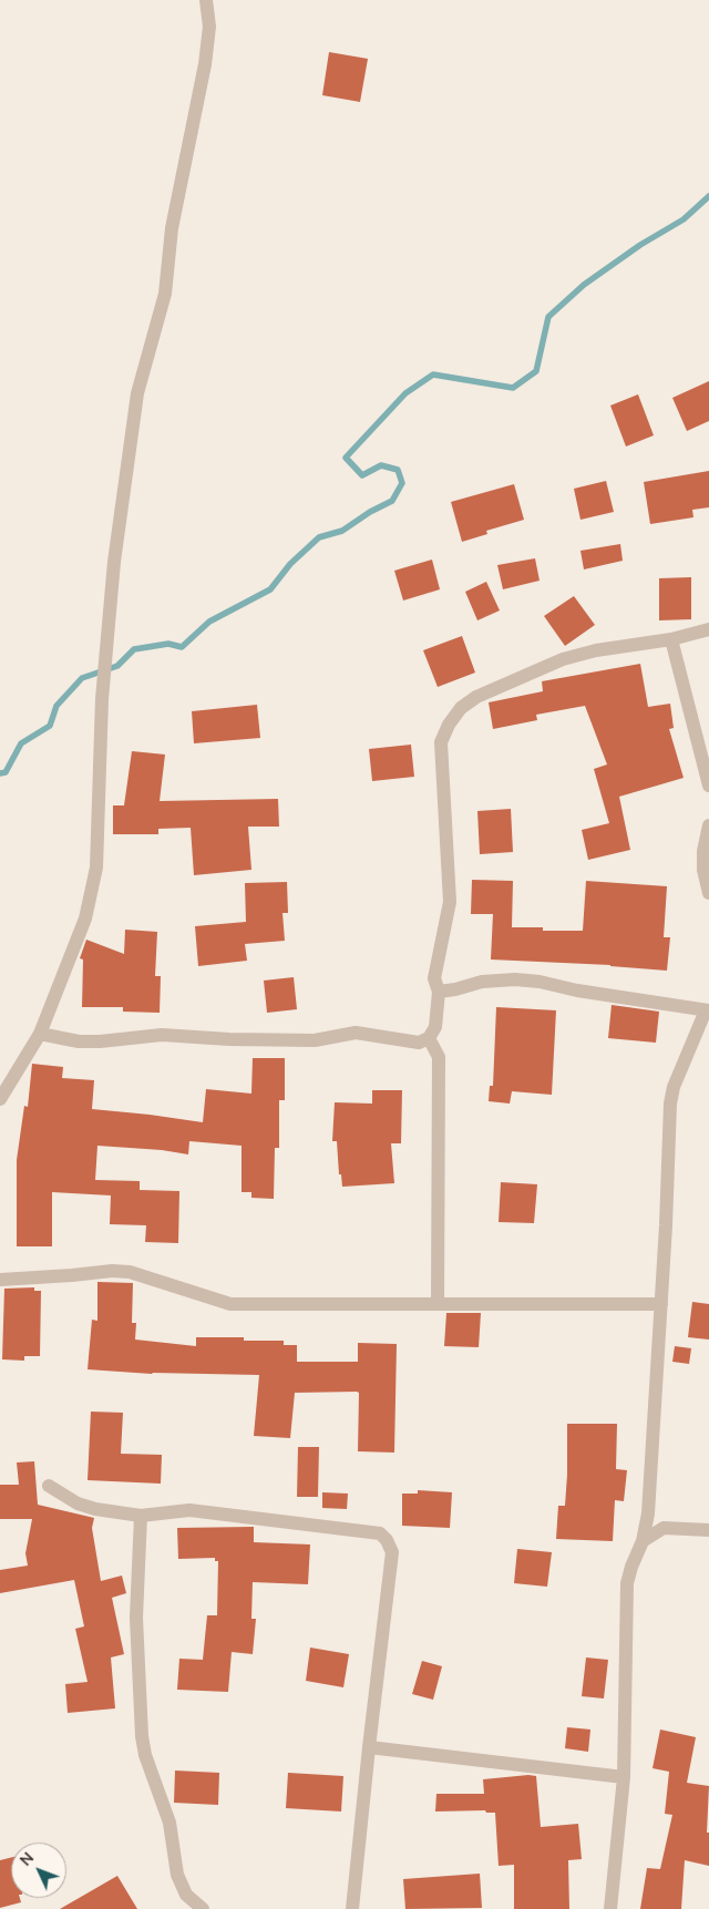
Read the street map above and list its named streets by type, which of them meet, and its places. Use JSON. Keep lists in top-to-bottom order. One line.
{"north":"top left"}
